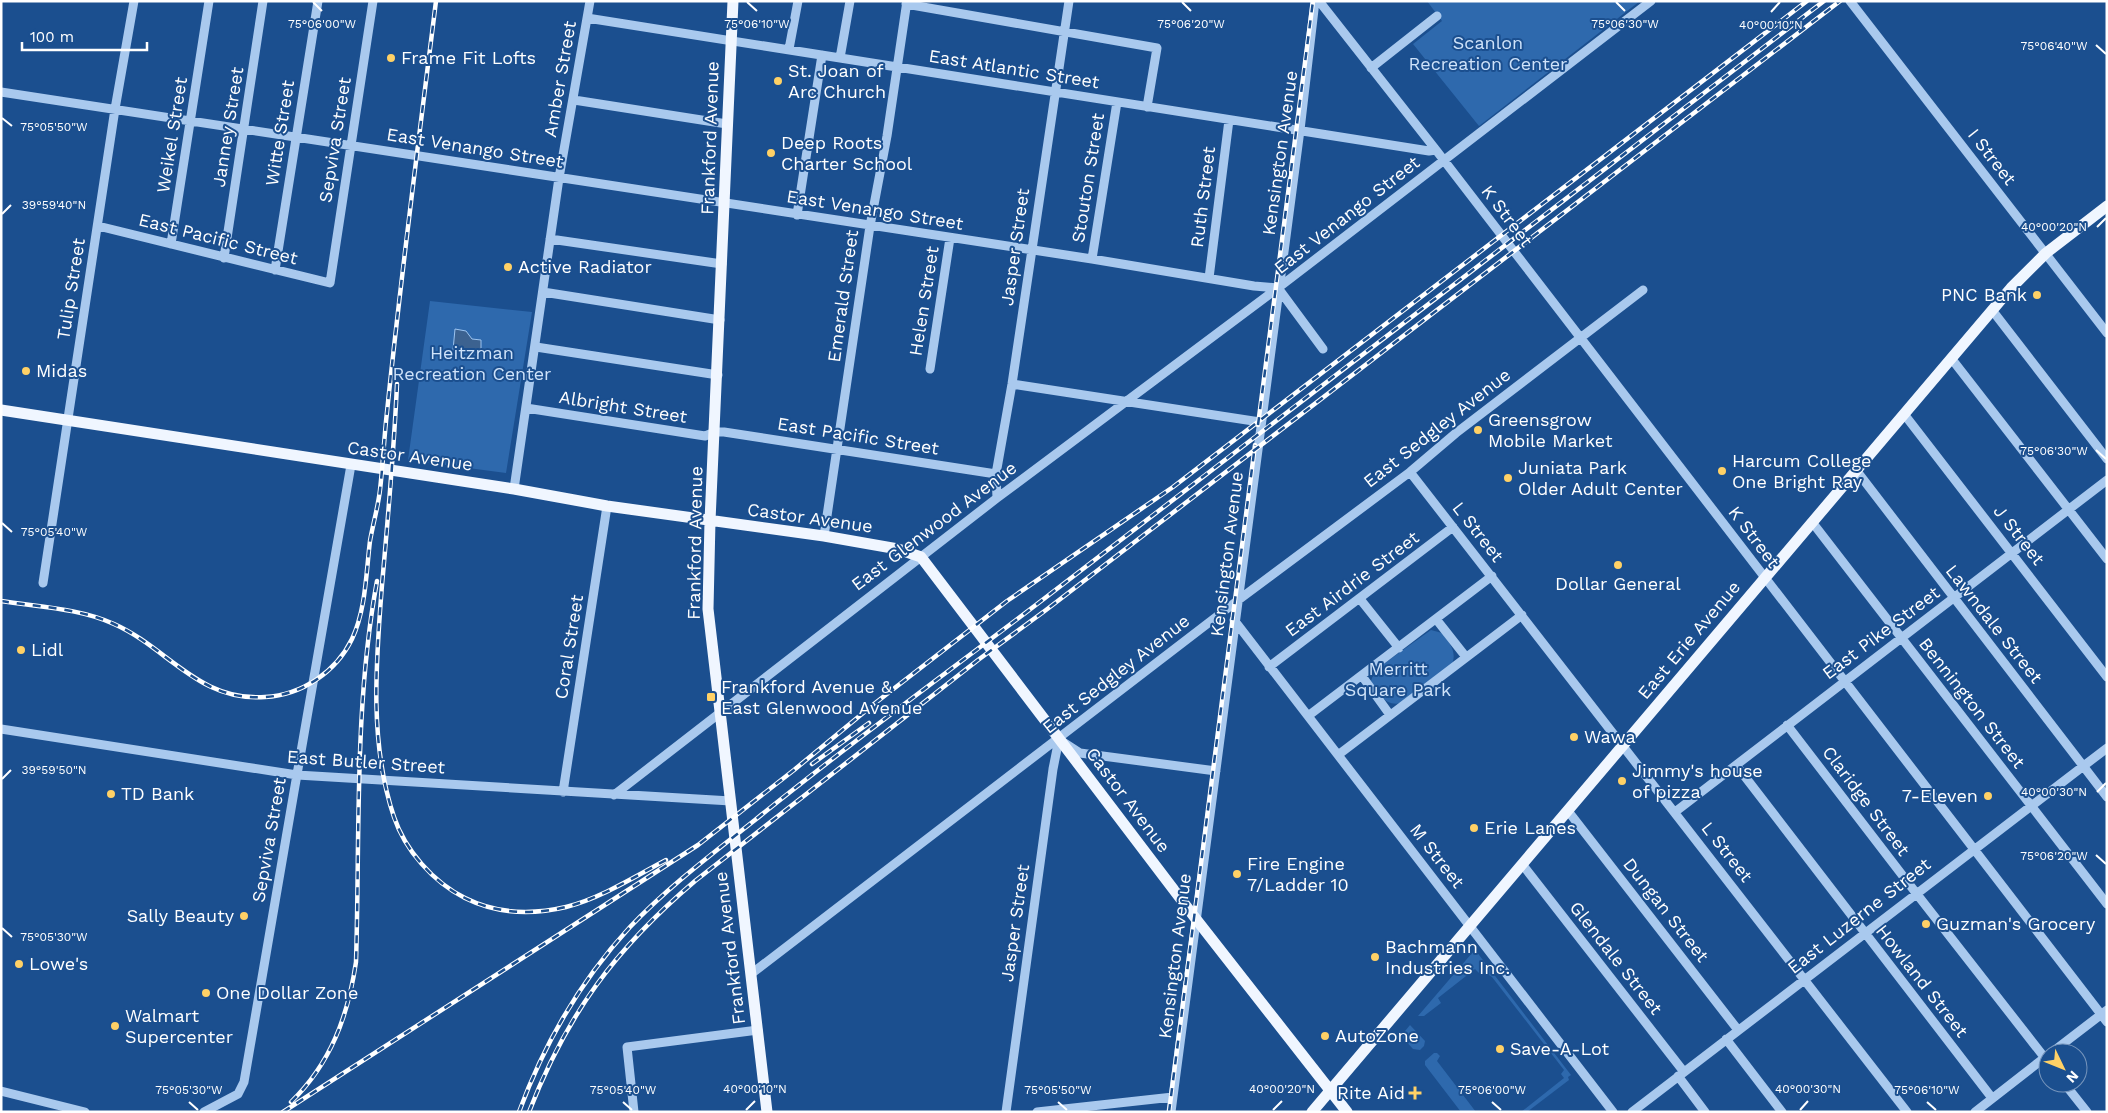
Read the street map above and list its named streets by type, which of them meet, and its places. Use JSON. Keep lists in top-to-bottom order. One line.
{"streets":{"main road":["Frankford Avenue","Castor Avenue","East Erie Avenue"],"street":["East Atlantic Street","Amber Street","Janney Street","Witte Street","Weikel Street","Sepviva Street","East Venango Street","Kensington Avenue","I Street","Stouton Street","Ruth Street","K Street","East Pacific Street","Jasper Street","Tulip Street","Emerald Street","Helen Street","Albright Street","East Sedgley Avenue","East Glenwood Avenue","L Street","J Street","East Airdrie Street","Lawndale Street","East Pike Street","Coral Street","Bennington Street","East Butler Street","Claridge Street","M Street","Dungan Street","East Luzerne Street","Glendale Street","Howland Street"]},"crossings":[["East Atlantic Street","Amber Street"],["East Atlantic Street","Frankford Avenue"],["East Atlantic Street","Kensington Avenue"],["East Atlantic Street","Stouton Street"],["East Atlantic Street","Ruth Street"],["East Atlantic Street","K Street"],["East Atlantic Street","Jasper Street"],["East Atlantic Street","Emerald Street"],["Amber Street","East Venango Street"],["Amber Street","Albright Street"],["Amber Street","Castor Avenue"],["Janney Street","East Venango Street"],["Janney Street","East Pacific Street"],["Witte Street","East Venango Street"],["Witte Street","East Pacific Street"],["Weikel Street","East Venango Street"],["Weikel Street","East Pacific Street"],["Frankford Avenue","East Venango Street"],["Frankford Avenue","East Pacific Street"],["Frankford Avenue","Albright Street"],["Frankford Avenue","East Sedgley Avenue"],["Frankford Avenue","Castor Avenue"],["Frankford Avenue","East Glenwood Avenue"],["Frankford Avenue","East Butler Street"],["Sepviva Street","East Venango Street"],["Sepviva Street","East Pacific Street"],["Sepviva Street","Castor Avenue"],["Sepviva Street","East Butler Street"],["East Venango Street","Kensington Avenue"],["East Venango Street","Stouton Street"],["East Venango Street","Ruth Street"],["East Venango Street","K Street"],["East Venango Street","Jasper Street"],["East Venango Street","Tulip Street"],["East Venango Street","Emerald Street"],["East Venango Street","Helen Street"],["East Venango Street","East Glenwood Avenue"],["Kensington Avenue","East Sedgley Avenue"],["Kensington Avenue","Castor Avenue"],["Kensington Avenue","East Glenwood Avenue"],["Kensington Avenue","M Street"],["I Street","East Erie Avenue"],["K Street","East Sedgley Avenue"],["K Street","East Pike Street"],["K Street","East Erie Avenue"],["K Street","East Luzerne Street"],["East Pacific Street","Jasper Street"],["East Pacific Street","Tulip Street"],["East Pacific Street","Emerald Street"],["East Pacific Street","Albright Street"],["Jasper Street","East Sedgley Avenue"],["Jasper Street","Castor Avenue"],["Jasper Street","East Glenwood Avenue"],["Tulip Street","Castor Avenue"],["Emerald Street","Castor Avenue"],["East Sedgley Avenue","Castor Avenue"],["East Sedgley Avenue","L Street"],["Castor Avenue","East Glenwood Avenue"],["Castor Avenue","East Erie Avenue"],["Castor Avenue","Coral Street"],["East Glenwood Avenue","East Butler Street"],["L Street","East Airdrie Street"],["L Street","East Pike Street"],["L Street","East Erie Avenue"],["L Street","East Luzerne Street"],["J Street","East Pike Street"],["J Street","East Erie Avenue"],["East Airdrie Street","M Street"],["Lawndale Street","East Pike Street"],["Lawndale Street","East Erie Avenue"],["Lawndale Street","East Luzerne Street"],["East Pike Street","Bennington Street"],["East Pike Street","Claridge Street"],["East Pike Street","Howland Street"],["East Erie Avenue","Bennington Street"],["East Erie Avenue","M Street"],["East Erie Avenue","Dungan Street"],["East Erie Avenue","Glendale Street"],["Coral Street","East Butler Street"],["Bennington Street","East Luzerne Street"],["Claridge Street","East Luzerne Street"],["Dungan Street","East Luzerne Street"],["East Luzerne Street","Glendale Street"],["East Luzerne Street","Howland Street"]],"parks":["Scanlon Recreation Center","Heitzman Recreation Center","Merritt Square Park"],"places":{"other":["Frame Fit Lofts","St. Joan of Arc Church","Deep Roots Charter School","Active Radiator","PNC Bank","Midas","Greensgrow Mobile Market","Harcum College One Bright Ray","Juniata Park Older Adult Center","Dollar General","Lidl","Wawa","Jimmy's house of pizza","TD Bank","7-Eleven","Erie Lanes","Fire Engine 7/Ladder 10","Sally Beauty","Guzman's Grocery","Bachmann Industries Inc.","Lowe's","One Dollar Zone","Walmart Supercenter","AutoZone","Save-A-Lot"],"transit":["Frankford Avenue & East Glenwood Avenue"],"health":["Rite Aid"]},"scale_bar":"100 m","north":"bottom right","coordinates":["75°06'00\"W","75°06'30\"W","75°06'10\"W","75°06'20\"W","40°00'10\"N","75°06'40\"W","75°05'50\"W","39°59'40\"N","40°00'20\"N","75°05'40\"W","39°59'50\"N","40°00'30\"N","75°05'30\"W"]}
